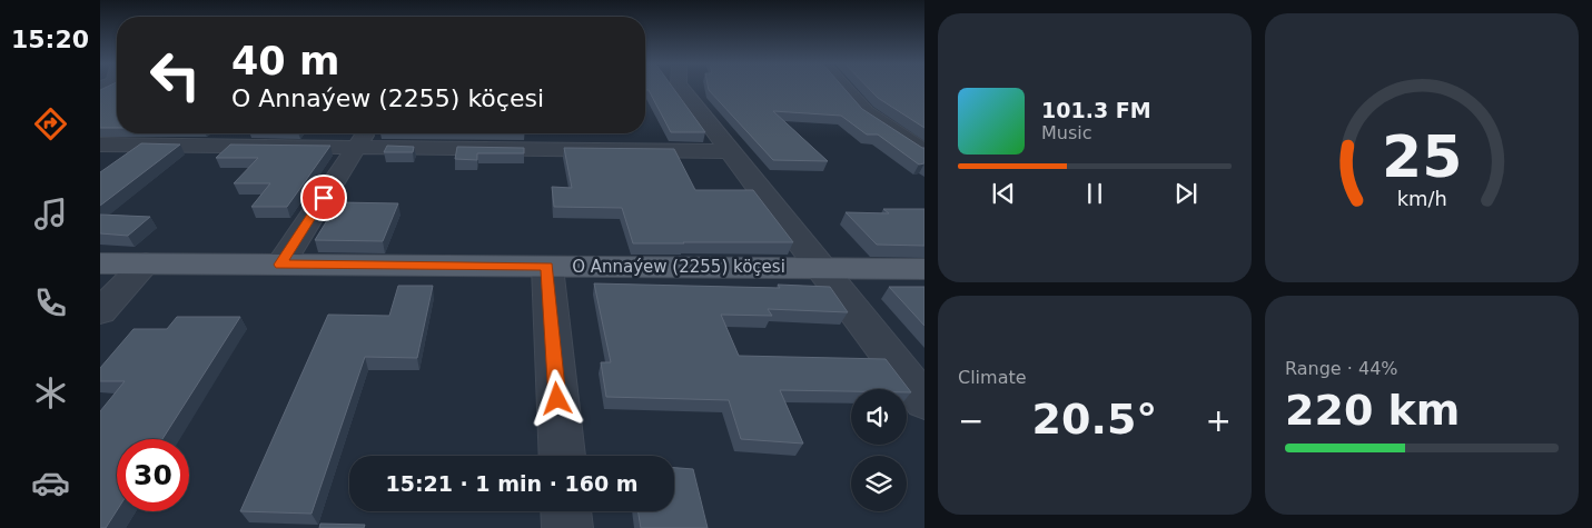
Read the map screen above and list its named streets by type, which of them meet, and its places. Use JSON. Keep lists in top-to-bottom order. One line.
{"streets":{"main road":["O Annaýew (2255) köçesi"]},"page":{"tabs":"15:20","turn":["40 m","O Annaýew (2255) köçesi"],"song":["101.3 FM","Music"],"tile":["Climate",["Range · 44%","220 km"]],"heat":["−","20.5°","+"],"limit":"30","trip":"15:21 · 1 min · 160 m","gauge":["25","km/h"]}}
